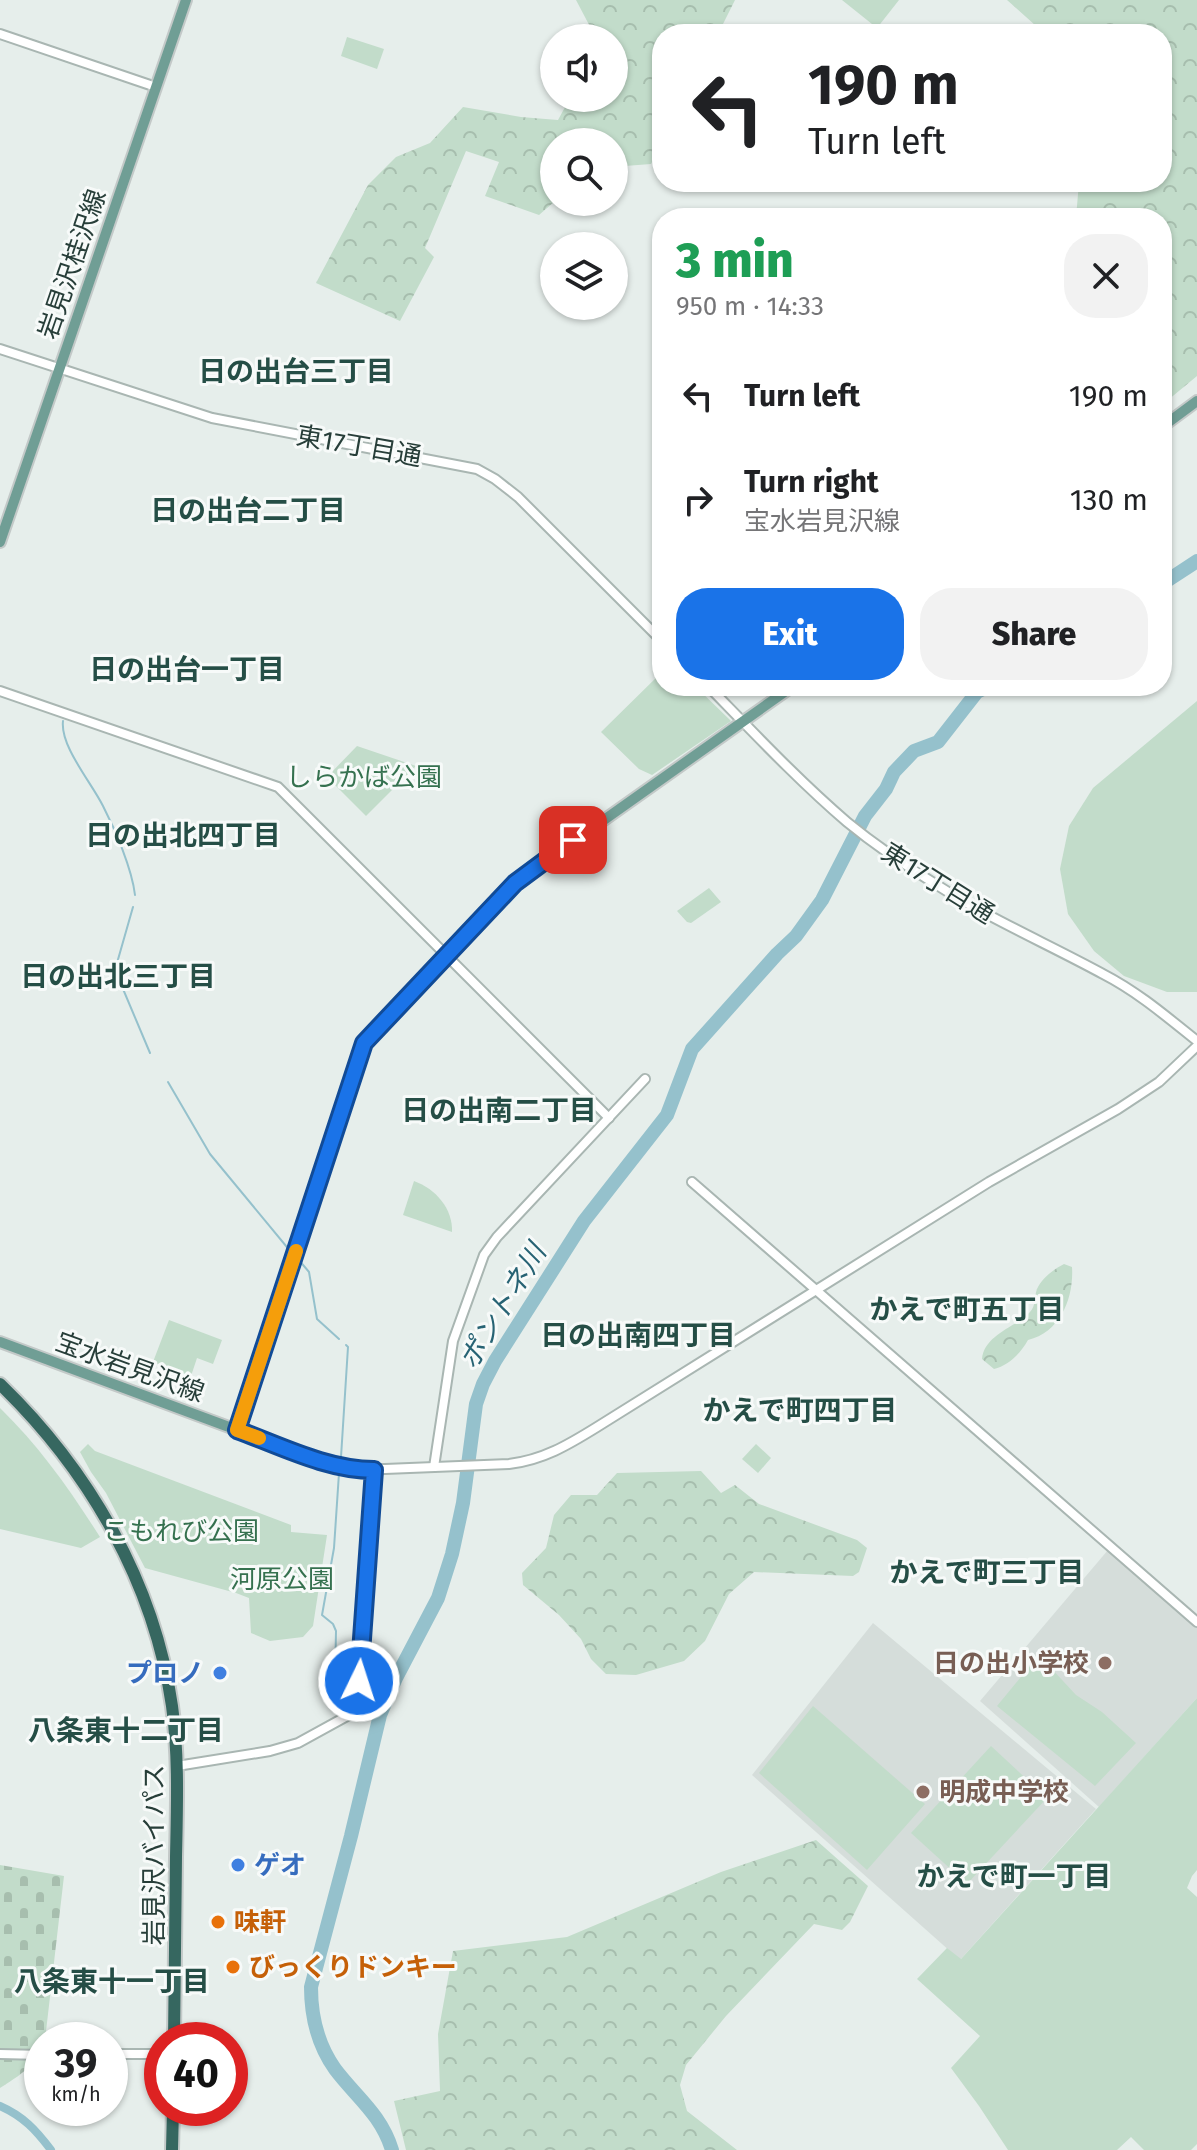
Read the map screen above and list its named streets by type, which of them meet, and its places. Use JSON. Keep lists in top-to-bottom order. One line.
{"streets":{"highway":["岩見沢バイパス"],"main road":["岩見沢桂沢線","宝水岩見沢線"],"street":["東17丁目通"]},"crossings":[["岩見沢桂沢線","東17丁目通"]],"districts":["日の出台三丁目","日の出台二丁目","日の出台一丁目","日の出北四丁目","日の出北三丁目","日の出南二丁目","かえで町五丁目","日の出南四丁目","かえで町四丁目","かえで町三丁目","八条東十二丁目","かえで町一丁目","八条東十一丁目"],"water":["ポントネ川"],"parks":["しらかば公園","こもれび公園","河原公園"],"places":["日の出小学校","プロノ","明成中学校","ゲオ","味軒","びっくりドンキー"],"page":{"turn":["190 m","Turn left"],"heading":["3 min","950 m · 14:33"],"list":[{"name":"Turn left","value":"190 m"},{"name":"Turn right","note":"宝水岩見沢線","value":"130 m"}],"buttons":["Exit","Share"],"speed":"39 km/h","limit":"40"}}
